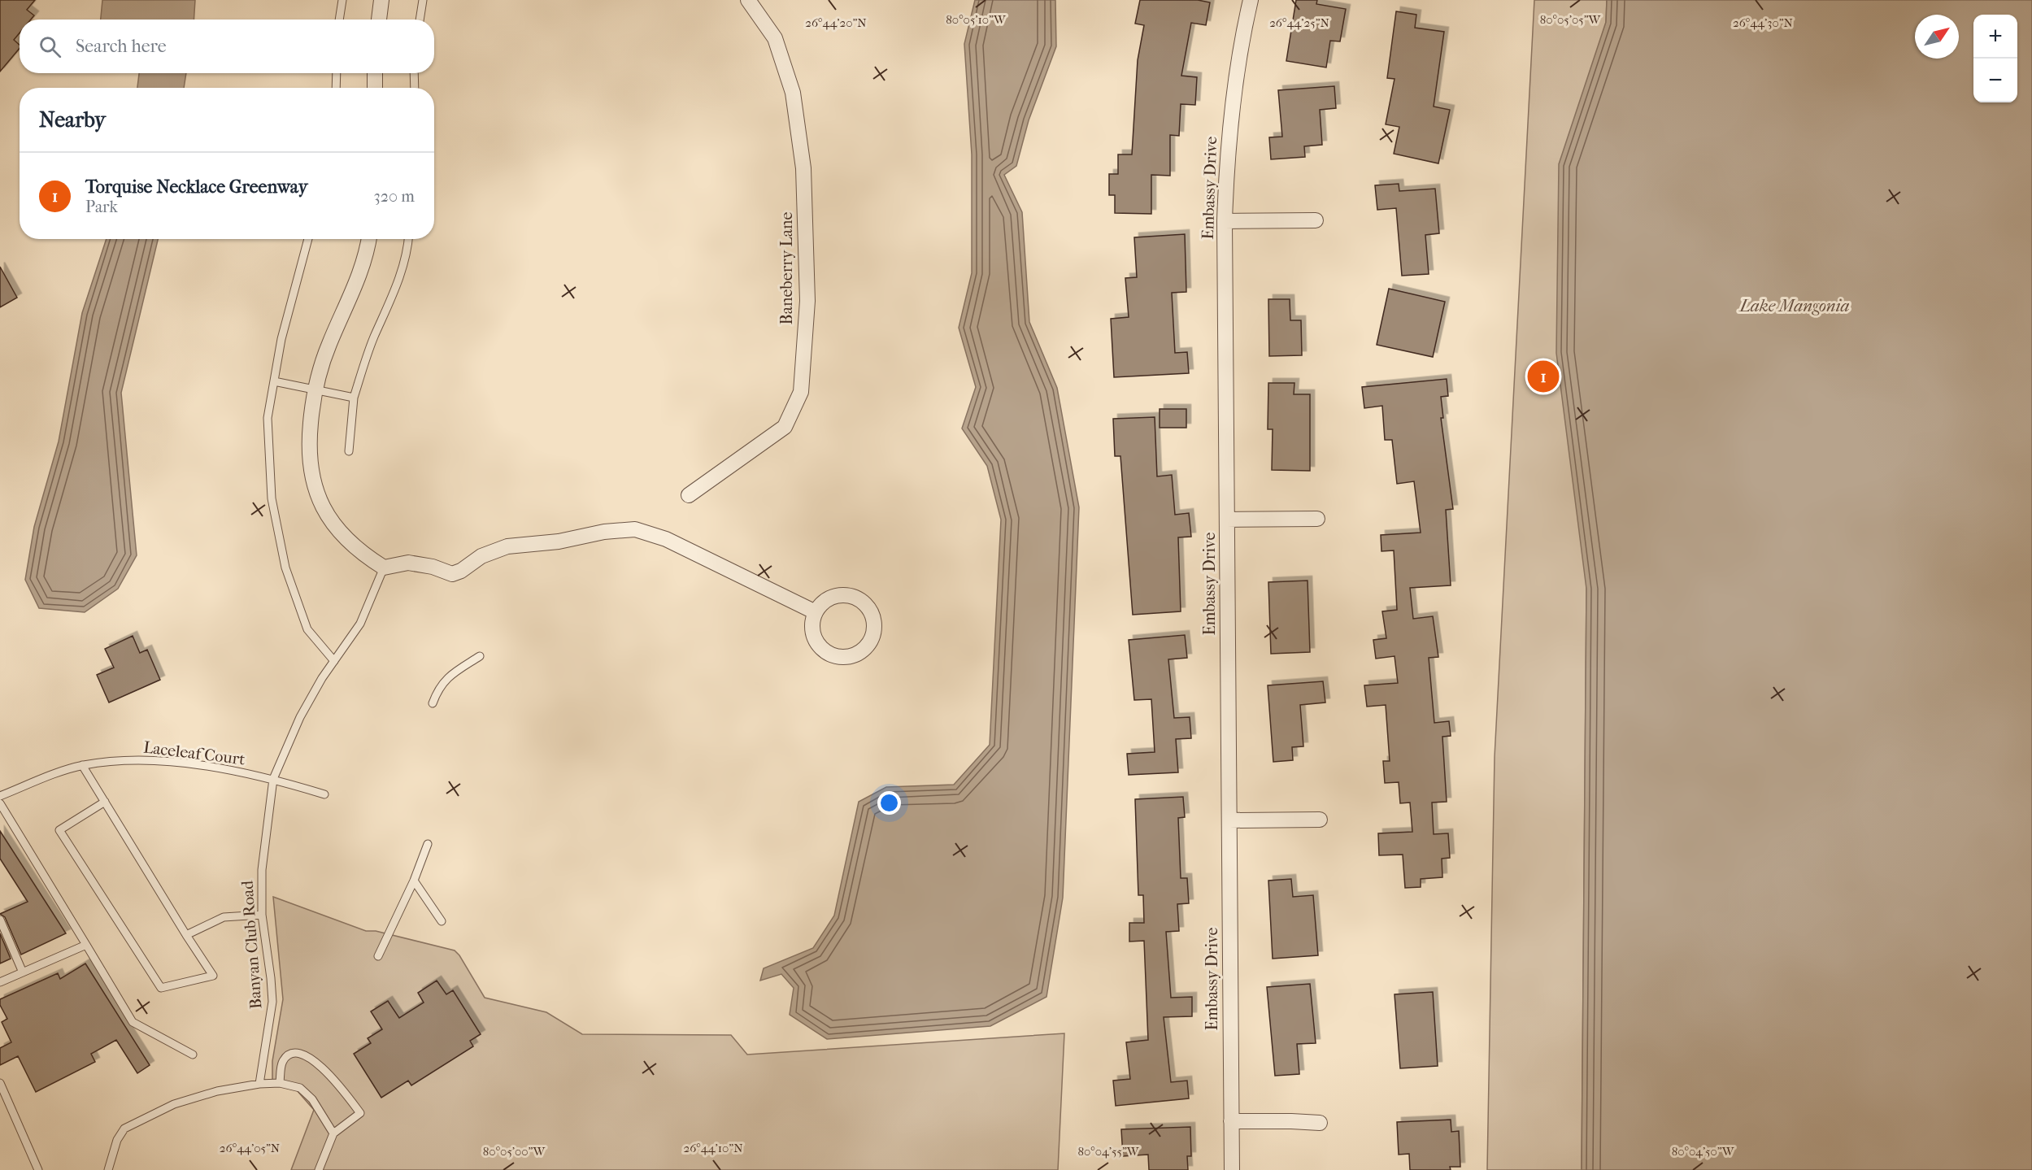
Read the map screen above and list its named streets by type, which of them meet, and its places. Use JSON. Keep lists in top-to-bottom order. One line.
{"streets":{"street":["Embassy Drive","Baneberry Lane"],"lane":["Laceleaf Court","Banyan Club Road"]},"crossings":[["Laceleaf Court","Banyan Club Road"]],"water":["Lake Mangonia"],"north":"top right","page":{"map_buttons":["+","−"],"search":"Search here","heading":"Nearby","list":[{"mark":"1","name":"Torquise Necklace Greenway","note":"Park","value":"320 m"}],"pins":"1"},"coordinates":["80°05'10\"W","80°05'05\"W","26°44'20\"N","26°44'25\"N","26°44'30\"N","26°44'05\"N","26°44'10\"N","80°05'00\"W","80°04'55\"W","80°04'50\"W"]}
